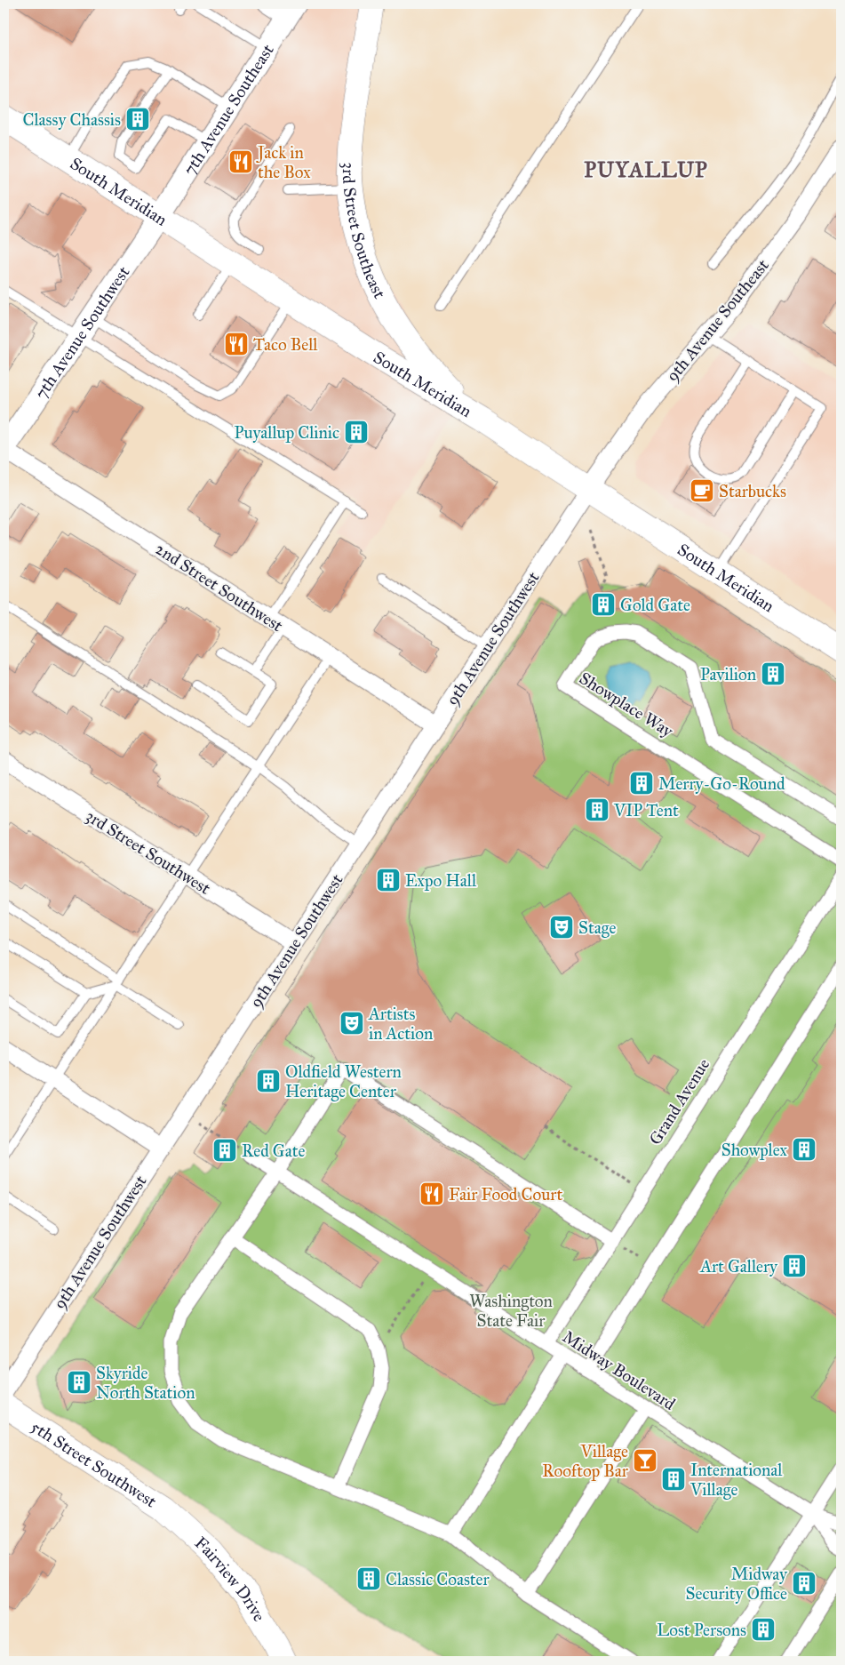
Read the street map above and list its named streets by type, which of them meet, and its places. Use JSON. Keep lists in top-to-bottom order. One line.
{"streets":{"main road":["South Meridian","3rd Street Southeast","5th Street Southwest","Fairview Drive"],"street":["7th Avenue Southeast","9th Avenue Southeast","7th Avenue Southwest","2nd Street Southwest","9th Avenue Southwest","Showplace Way","3rd Street Southwest","Grand Avenue","Midway Boulevard"]},"crossings":[["7th Avenue Southeast","South Meridian"],["7th Avenue Southeast","7th Avenue Southwest"],["South Meridian","3rd Street Southeast"],["South Meridian","9th Avenue Southeast"],["South Meridian","7th Avenue Southwest"],["South Meridian","9th Avenue Southwest"],["9th Avenue Southeast","9th Avenue Southwest"],["7th Avenue Southwest","2nd Street Southwest"],["2nd Street Southwest","9th Avenue Southwest"],["9th Avenue Southwest","3rd Street Southwest"],["Grand Avenue","Midway Boulevard"],["5th Street Southwest","Fairview Drive"]],"districts":["PUYALLUP"],"parks":["Washington State Fair"],"places":{"building":["Classy Chassis","Puyallup Clinic","Gold Gate","Pavilion","Merry-Go-Round","VIP Tent","Expo Hall","Oldfield Western Heritage Center","Showplex","Red Gate","Art Gallery","Skyride North Station","International Village","Classic Coaster","Midway Security Office","Lost Persons"],"restaurant":["Jack in the Box","Taco Bell","Fair Food Court"],"cafe":["Starbucks"],"theatre":["Stage","Artists in Action"],"bar":["Village Rooftop Bar"]}}
